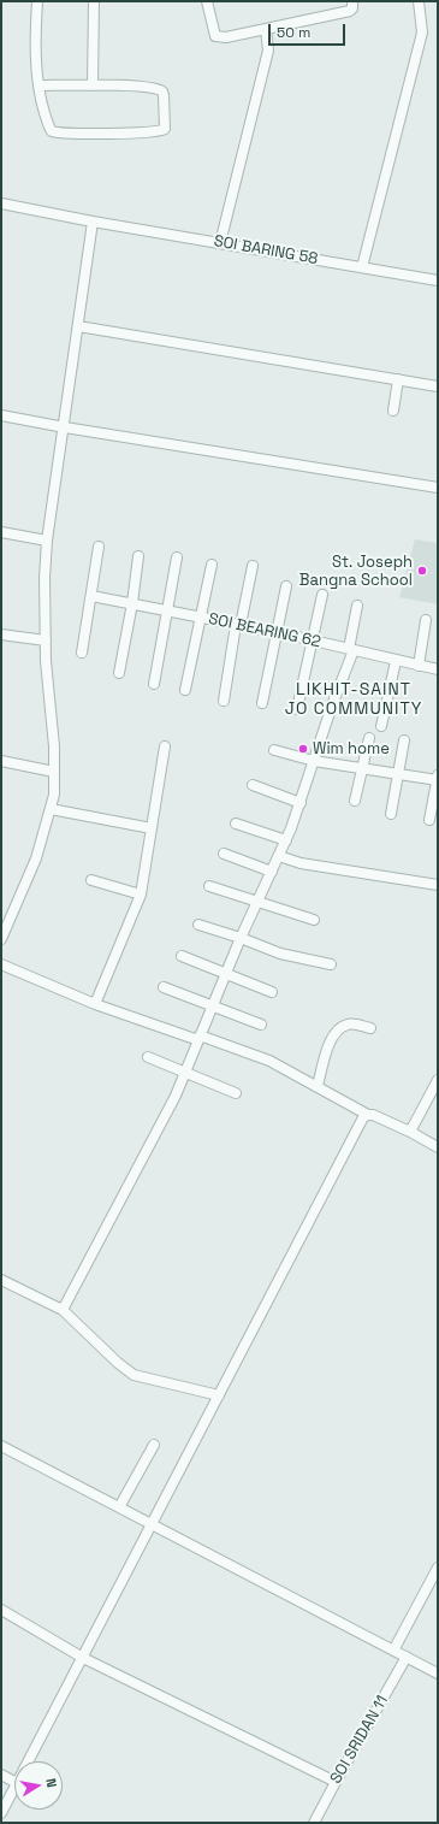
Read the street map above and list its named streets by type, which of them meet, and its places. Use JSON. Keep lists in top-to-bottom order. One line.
{"streets":{"street":["SOI BARING 58","SOI BEARING 62","SOI SRIDAN 11"]},"districts":["LIKHIT-SAINT JO COMMUNITY"],"places":["St. Joseph Bangna School","Wim home"],"scale_bar":"50 m","north":"right"}
